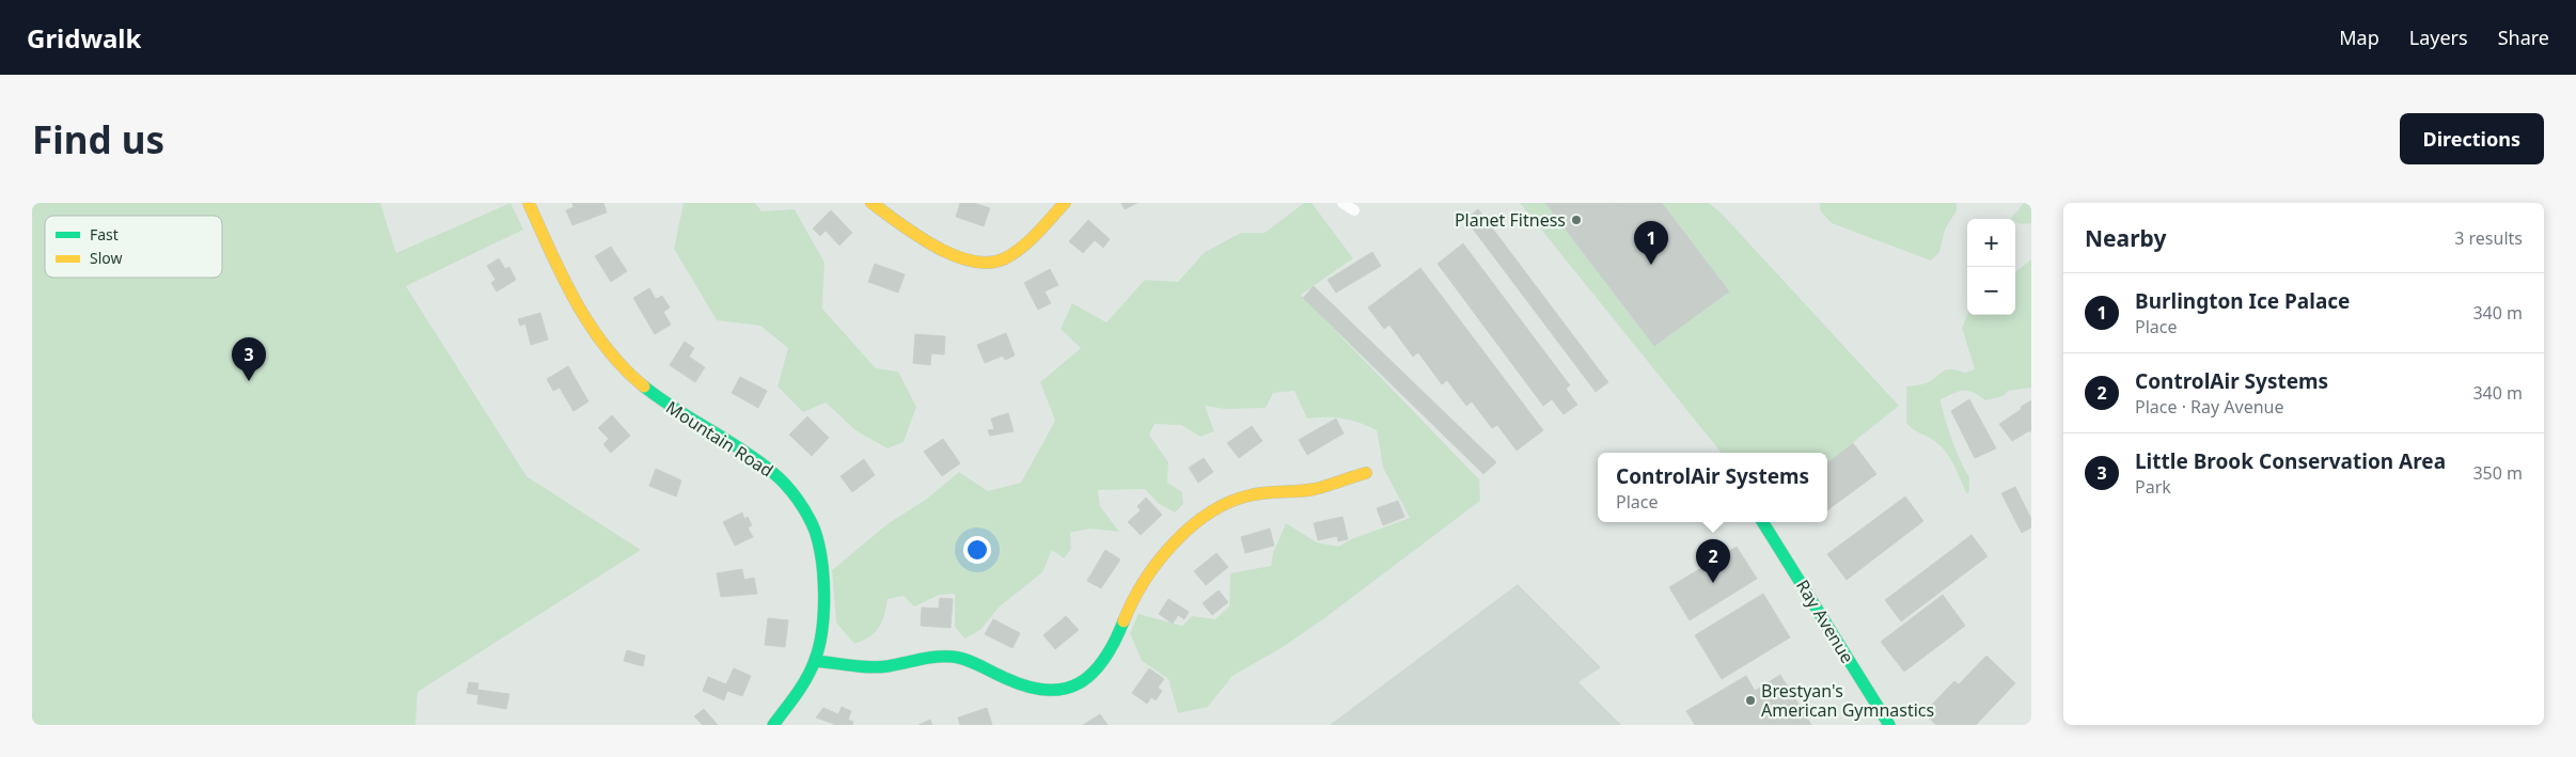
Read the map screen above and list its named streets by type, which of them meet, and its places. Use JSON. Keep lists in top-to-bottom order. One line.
{"streets":{"street":["Mountain Road","Ray Avenue"]},"places":["Planet Fitness","Brestyan's American Gymnastics"],"legend":["Fast","Slow"],"page":{"header":"Gridwalk","nav":["Map","Layers","Share"],"buttons":"Directions","title":"Find us","heading":["Nearby","3 results"],"map_buttons":["+","−"],"pins":["1","3","2"],"list":[{"mark":"1","name":"Burlington Ice Palace","note":"Place","value":"340 m"},{"mark":"2","name":"ControlAir Systems","note":"Place · Ray Avenue","value":"340 m"},{"mark":"3","name":"Little Brook Conservation Area","note":"Park","value":"350 m"}],"popup":["ControlAir Systems","Place"]}}
